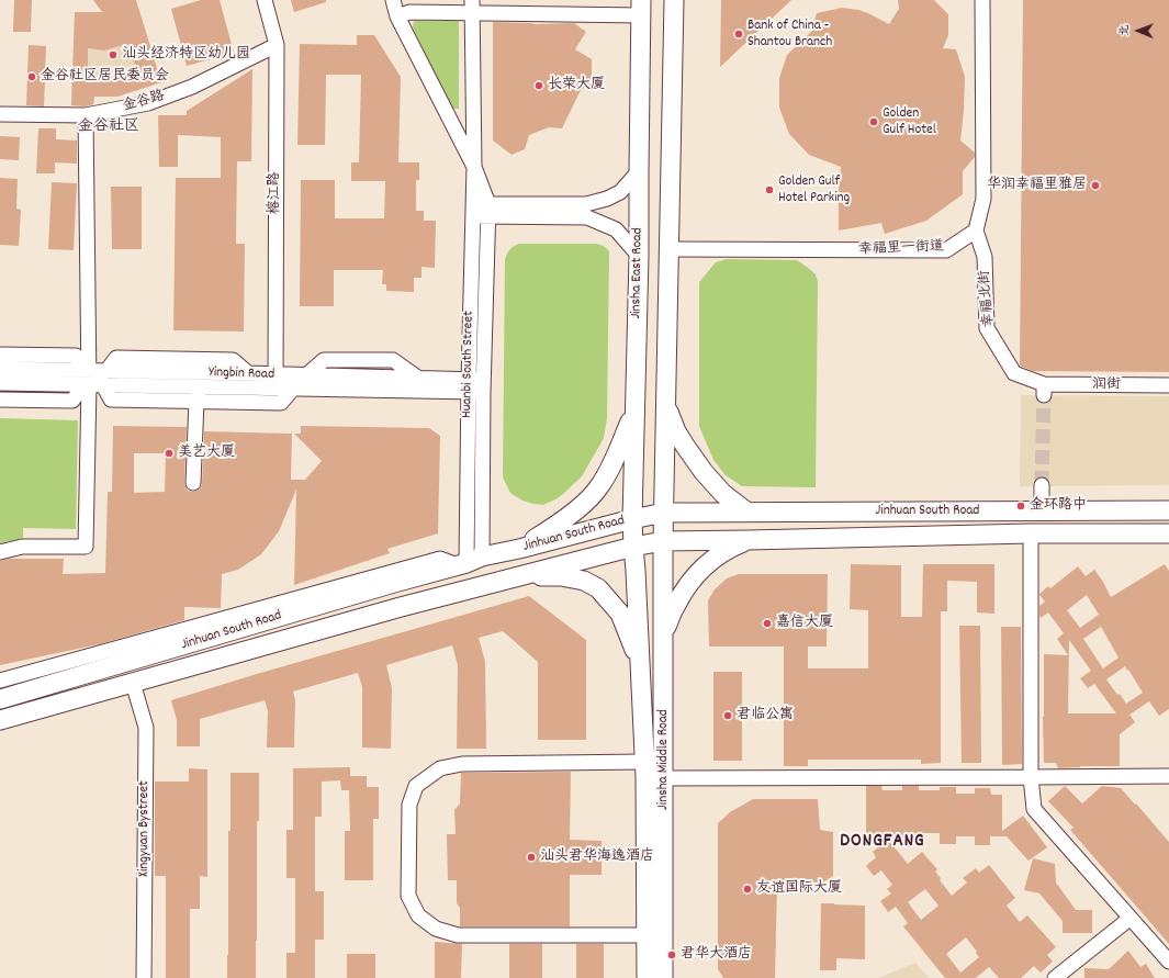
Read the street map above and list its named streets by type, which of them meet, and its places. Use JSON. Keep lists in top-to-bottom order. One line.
{"streets":{"main road":["Jinsha East Road","Jinhuan South Road","Jinsha Middle Road"],"street":["金谷路","榕江路","幸福里一街道","幸福北街","Huanbi South Street","Yingbin Road","润街","Xingyuan Bystreet"]},"crossings":[["金谷路","榕江路"],["榕江路","Yingbin Road"],["幸福里一街道","幸福北街"],["Jinsha East Road","Jinhuan South Road"],["Jinsha East Road","Jinsha Middle Road"],["幸福北街","润街"],["Huanbi South Street","Yingbin Road"],["Huanbi South Street","Jinhuan South Road"],["Jinhuan South Road","Jinsha Middle Road"],["Jinhuan South Road","Xingyuan Bystreet"]],"districts":["金谷社区","DONGFANG"],"places":["Bank of China - Shantou Branch","汕头经济特区幼儿园","金谷社区居民委员会","长荣大厦","Golden Gulf Hotel","华润幸福里雅居","Golden Gulf Hotel Parking","美艺大厦","金环路中","嘉信大厦","君临公寓","汕头君华海逸酒店","友谊国际大厦","君华大酒店"],"north":"left"}
